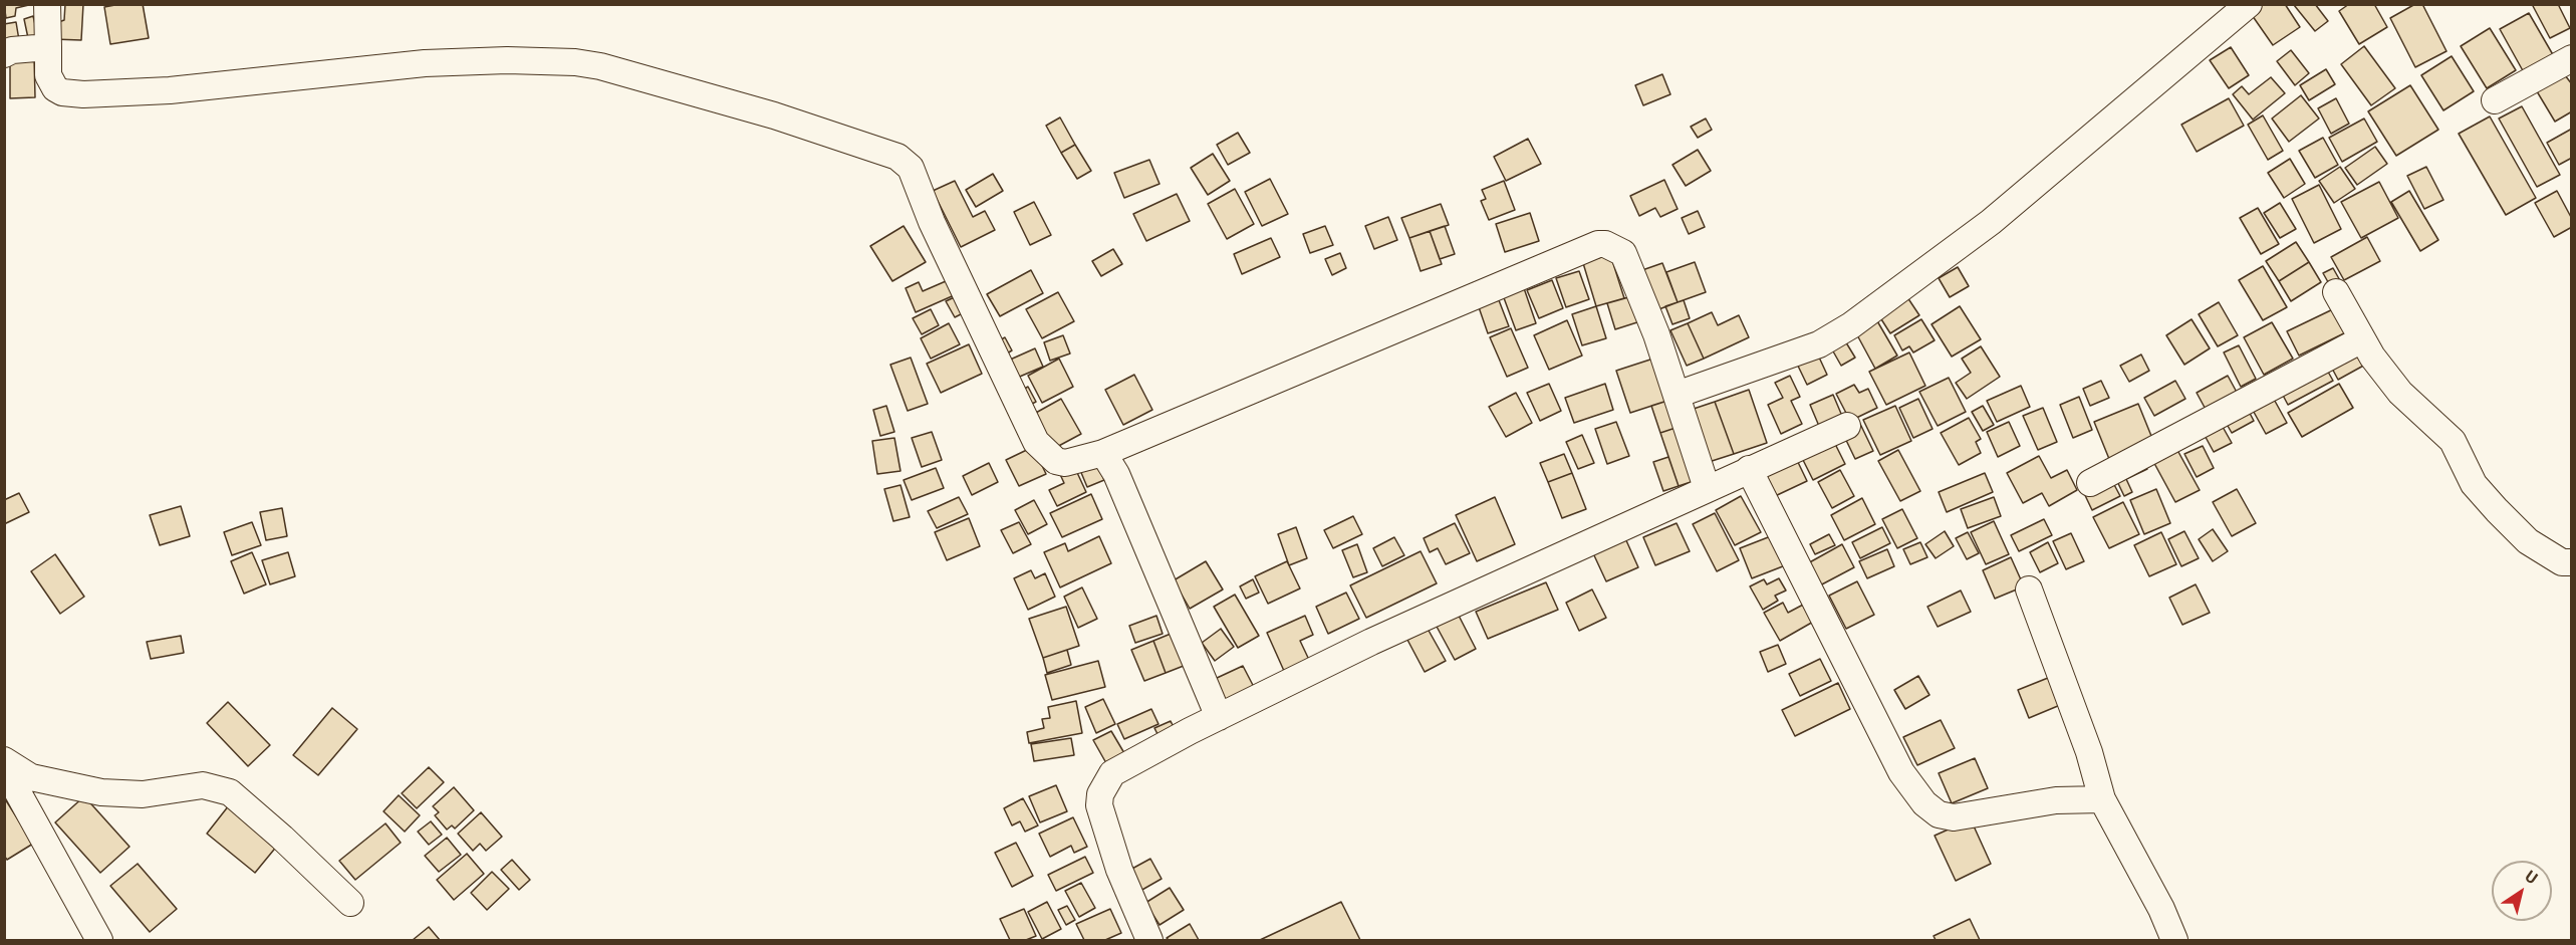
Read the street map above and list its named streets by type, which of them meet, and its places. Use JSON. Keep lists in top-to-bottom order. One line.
{"north":"top right"}
